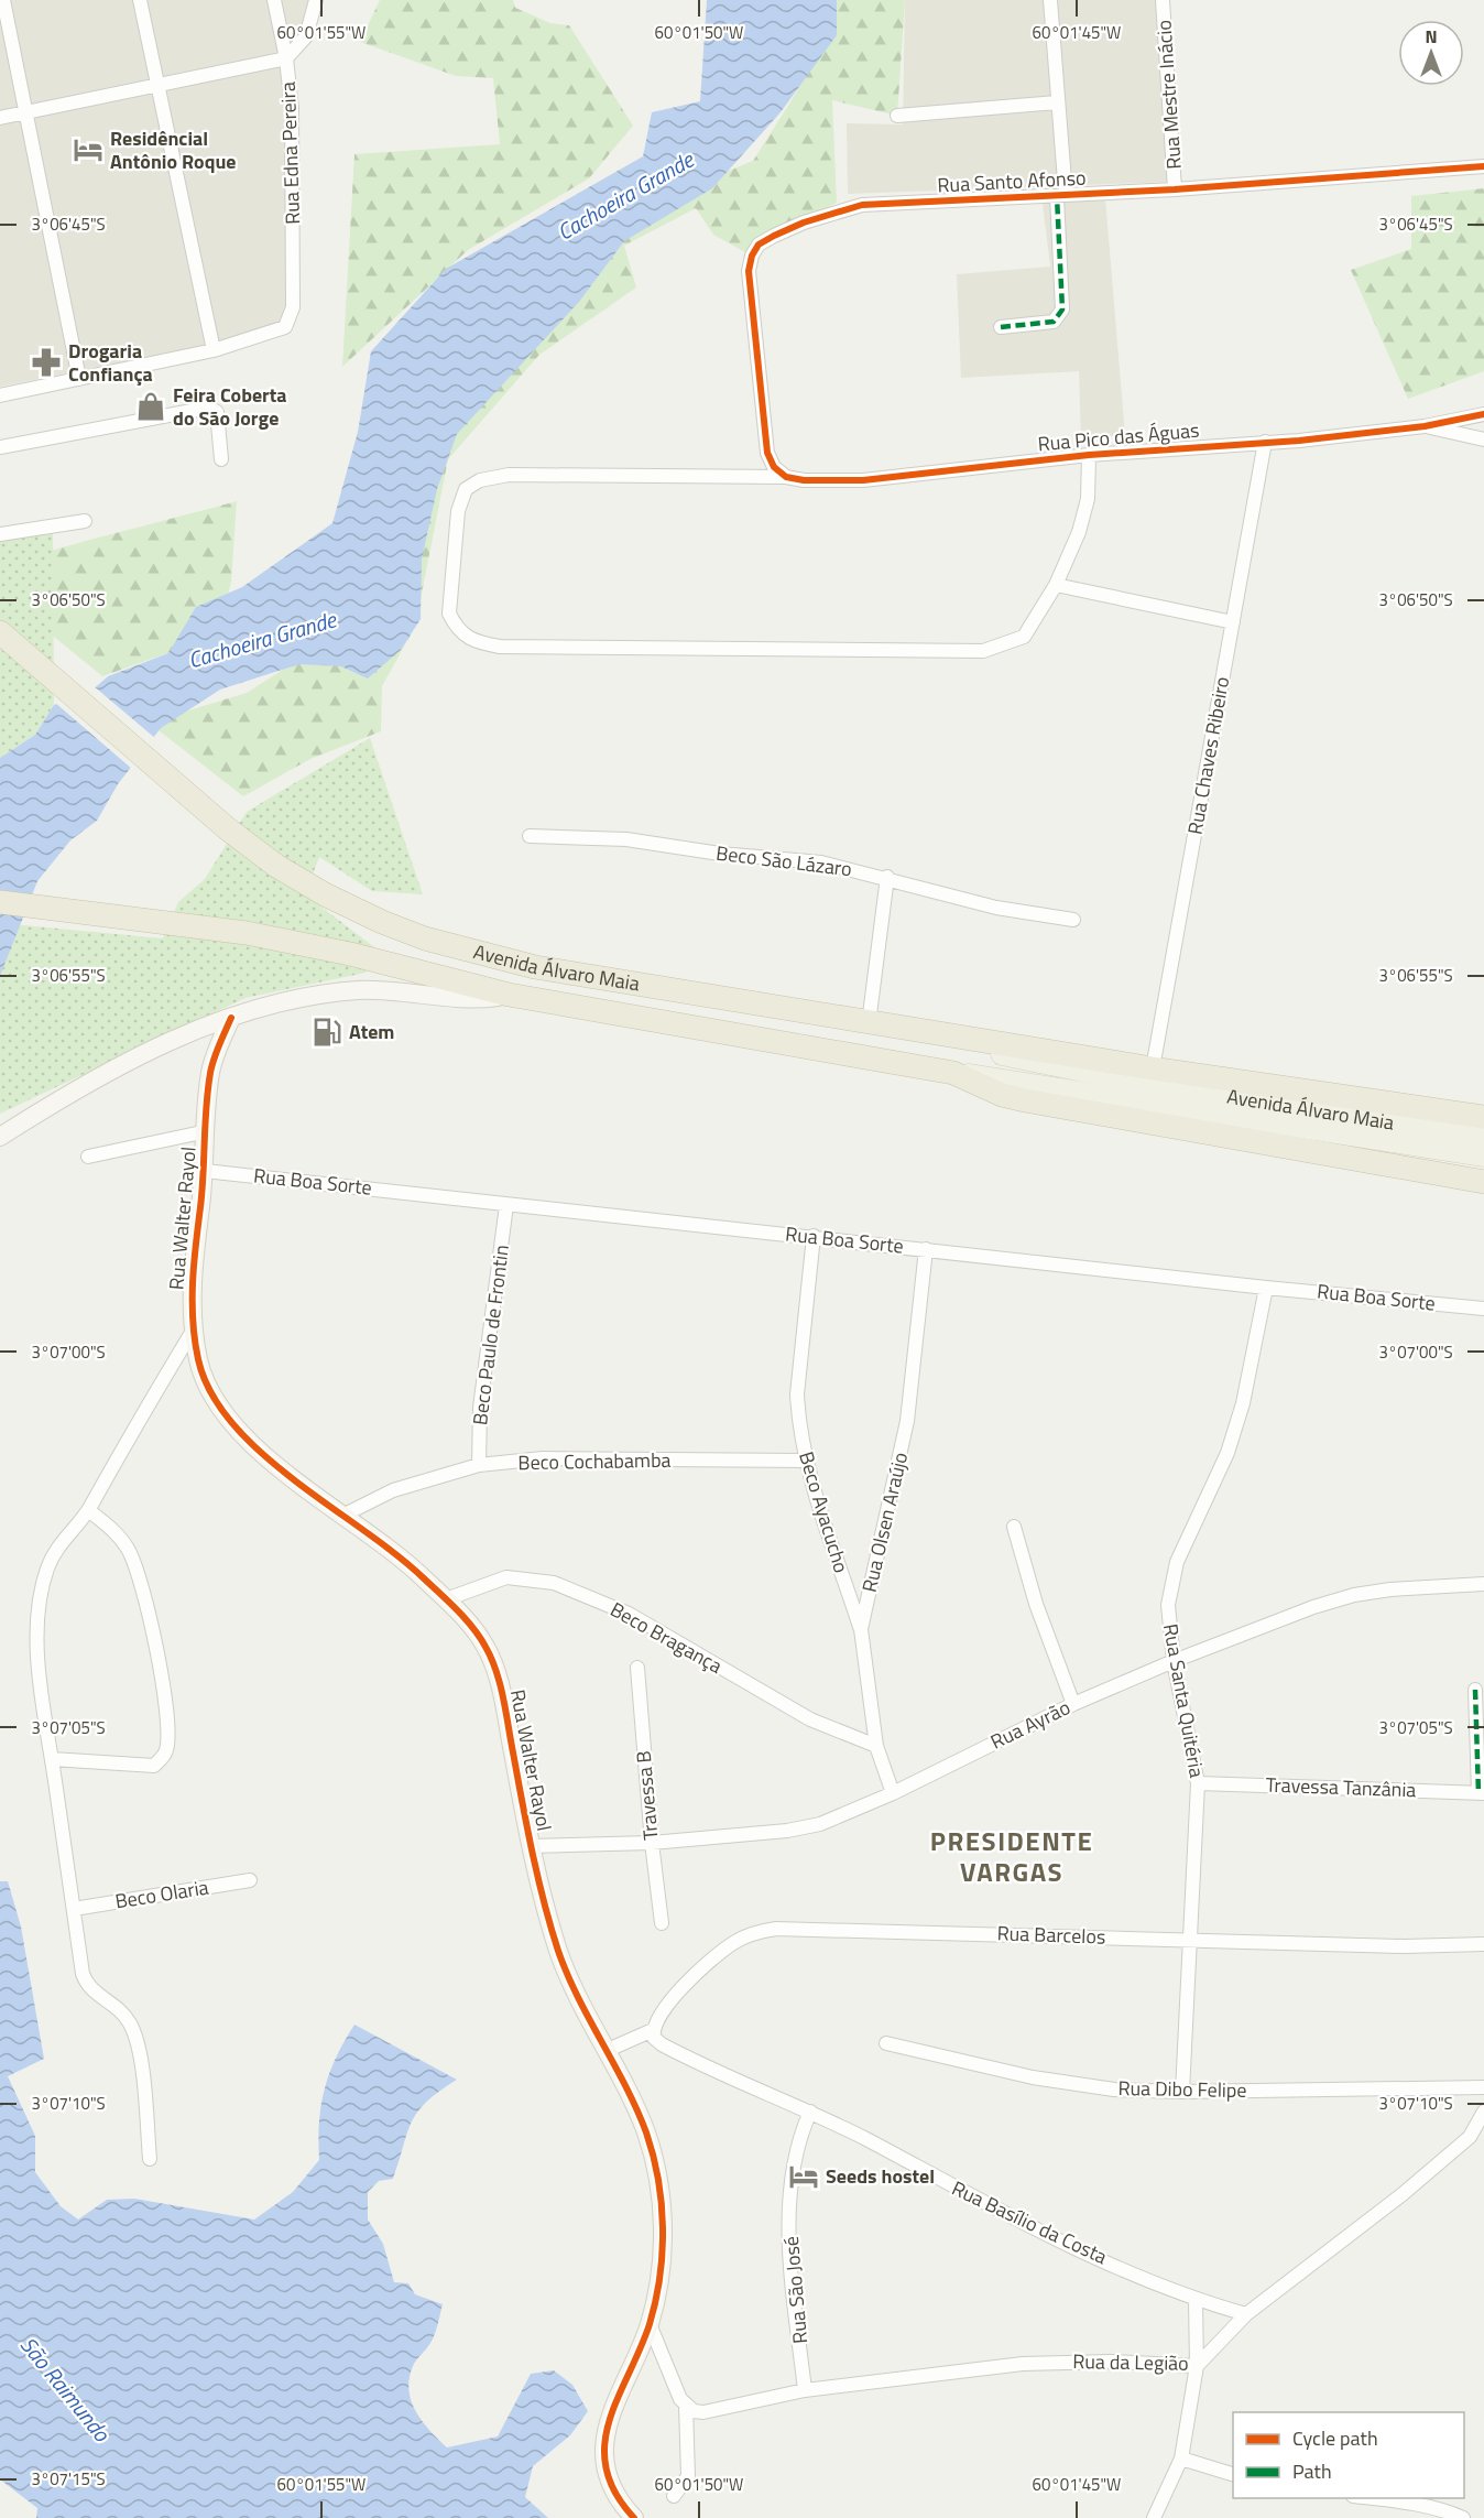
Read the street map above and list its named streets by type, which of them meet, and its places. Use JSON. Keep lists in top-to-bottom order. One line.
{"streets":{"highway":["Avenida Álvaro Maia"],"street":["Rua Mestre Inácio","Rua Edna Pereira","Rua Santo Afonso","Rua Pico das Águas","Rua Chaves Ribeiro","Beco São Lázaro","Rua Boa Sorte","Rua Walter Rayol","Beco Paulo de Frontin","Beco Cochabamba","Beco Ayacucho","Rua Olsen Araújo","Beco Bragança","Rua Santa Quitéria","Rua Ayrão","Travessa Tanzânia","Travessa B","Beco Olaria","Rua Barcelos","Rua Dibo Felipe","Rua Basílio da Costa","Rua São José","Rua da Legião"]},"crossings":[["Rua Mestre Inácio","Rua Santo Afonso"],["Rua Santo Afonso","Rua Pico das Águas"],["Rua Pico das Águas","Rua Chaves Ribeiro"],["Rua Chaves Ribeiro","Avenida Álvaro Maia"],["Avenida Álvaro Maia","Rua Walter Rayol"],["Rua Boa Sorte","Rua Walter Rayol"],["Rua Boa Sorte","Beco Paulo de Frontin"],["Rua Boa Sorte","Beco Ayacucho"],["Rua Boa Sorte","Rua Olsen Araújo"],["Rua Boa Sorte","Rua Santa Quitéria"],["Rua Walter Rayol","Beco Cochabamba"],["Rua Walter Rayol","Beco Bragança"],["Rua Walter Rayol","Rua Ayrão"],["Beco Paulo de Frontin","Beco Cochabamba"],["Beco Cochabamba","Beco Ayacucho"],["Beco Ayacucho","Rua Olsen Araújo"],["Rua Olsen Araújo","Beco Bragança"],["Rua Olsen Araújo","Rua Ayrão"],["Rua Santa Quitéria","Rua Ayrão"],["Rua Santa Quitéria","Travessa Tanzânia"],["Rua Santa Quitéria","Rua Barcelos"],["Rua Santa Quitéria","Rua Dibo Felipe"],["Rua Ayrão","Travessa B"],["Rua Barcelos","Rua Basílio da Costa"],["Rua Basílio da Costa","Rua São José"],["Rua Basílio da Costa","Rua da Legião"],["Rua São José","Rua da Legião"]],"districts":["PRESIDENTE VARGAS"],"water":["Cachoeira Grande","São Raimundo"],"places":{"hotel":["Residêncial Antônio Roque","Seeds hostel"],"pharmacy":["Drogaria Confiança"],"shop":["Feira Coberta do São Jorge"],"fuel station":["Atem"]},"legend":["Cycle path","Path"],"north":"top","coordinates":["60°01'55\"W","60°01'50\"W","60°01'45\"W","3°06'45\"S","3°06'50\"S","3°06'55\"S","3°07'00\"S","3°07'05\"S","3°07'10\"S","3°07'15\"S"]}
